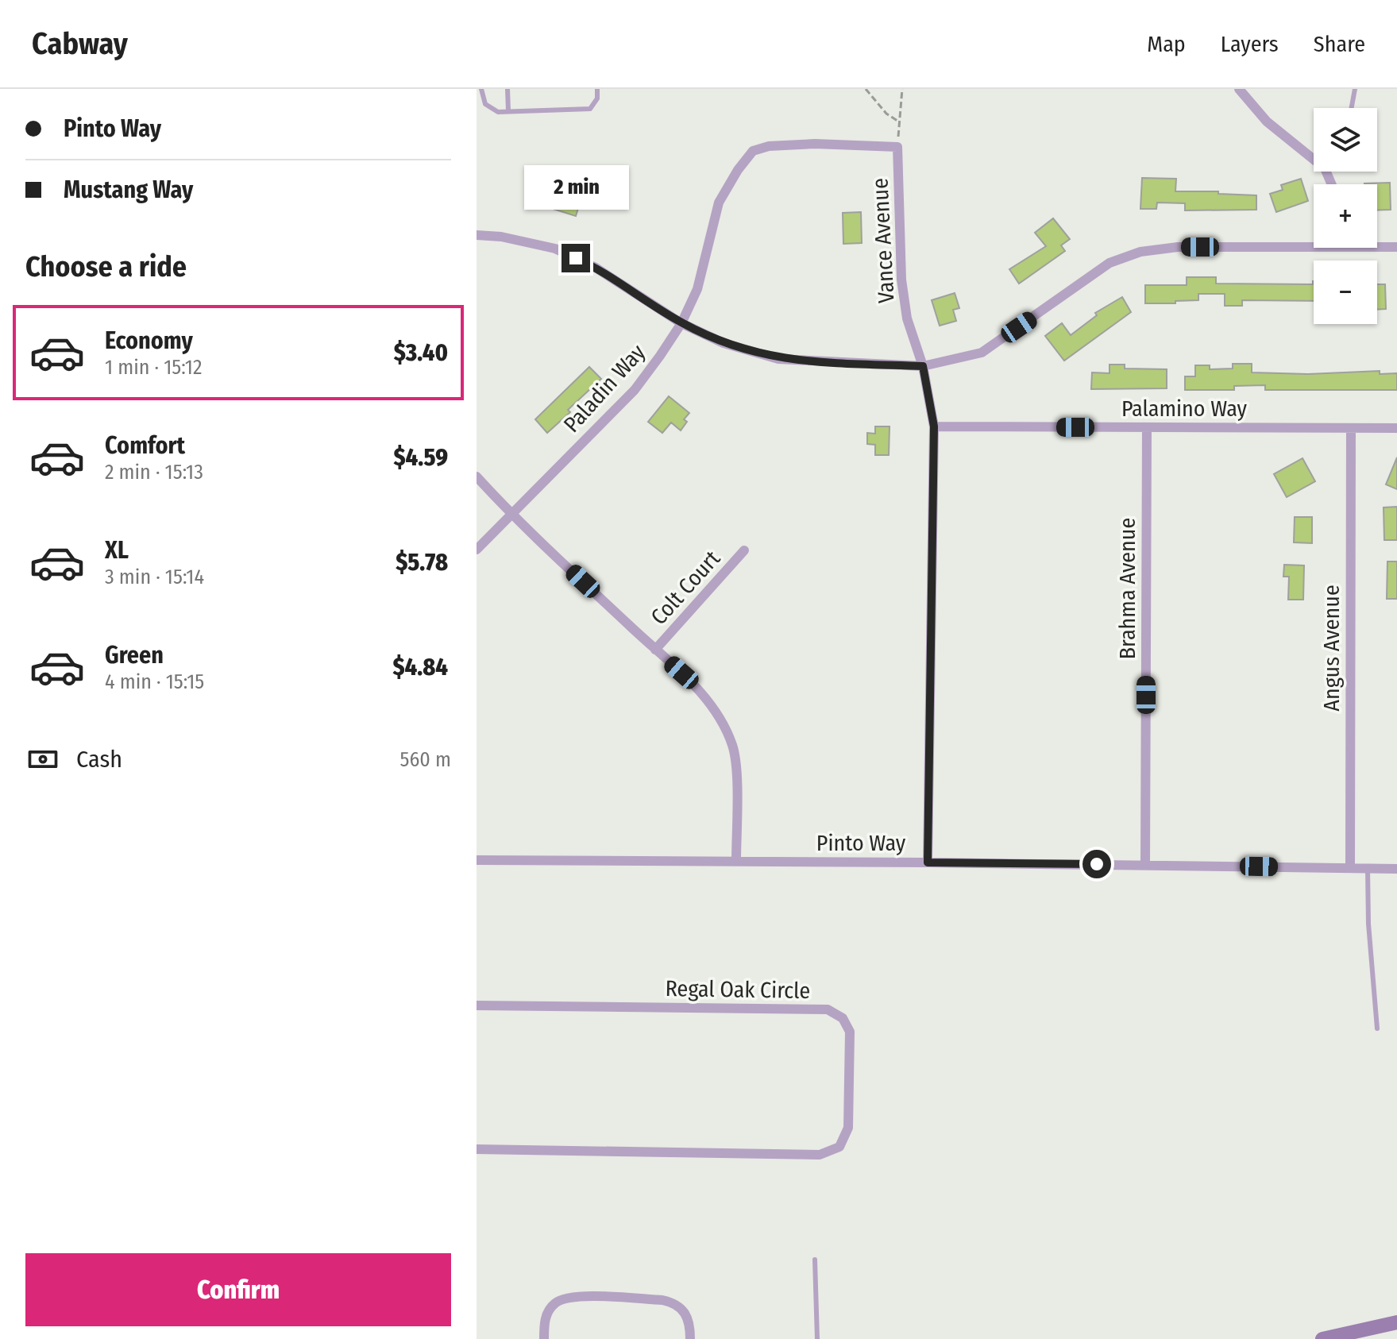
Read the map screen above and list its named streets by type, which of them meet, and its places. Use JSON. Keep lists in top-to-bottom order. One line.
{"streets":{"street":["Vance Avenue","Paladin Way","Palamino Way","Colt Court","Brahma Avenue","Angus Avenue","Pinto Way","Regal Oak Circle"]},"crossings":[["Vance Avenue","Paladin Way"],["Vance Avenue","Palamino Way"],["Vance Avenue","Pinto Way"],["Palamino Way","Brahma Avenue"],["Palamino Way","Angus Avenue"],["Brahma Avenue","Pinto Way"],["Angus Avenue","Pinto Way"]],"page":{"header":"Cabway","nav":["Map","Layers","Share"],"banner":["Pinto Way","Mustang Way"],"map_buttons":["+","−"],"bubble":"2 min","heading":"Choose a ride","list":[{"name":"Economy","note":"1 min · 15:12","value":"$3.40"},{"name":"Comfort","note":"2 min · 15:13","value":"$4.59"},{"name":"XL","note":"3 min · 15:14","value":"$5.78"},{"name":"Green","note":"4 min · 15:15","value":"$4.84"}],"pay":["Cash","560 m"],"buttons":"Confirm"}}
